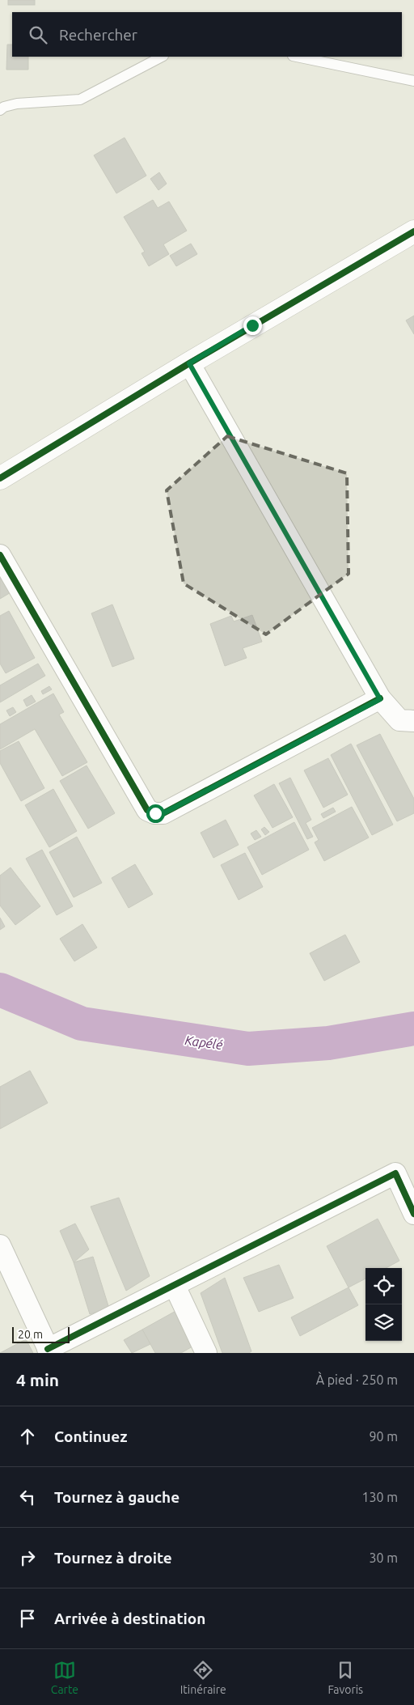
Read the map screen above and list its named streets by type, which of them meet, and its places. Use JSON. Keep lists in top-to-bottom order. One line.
{"water":["Kapélé"],"scale_bar":"20 m","page":{"search":"Rechercher","scale":"20 m","heading":["4 min","À pied · 250 m"],"list":[["Continuez","90 m"],["Tournez à gauche","130 m"],["Tournez à droite","30 m"],"Arrivée à destination"],"nav":["Carte","Itinéraire","Favoris"]}}
